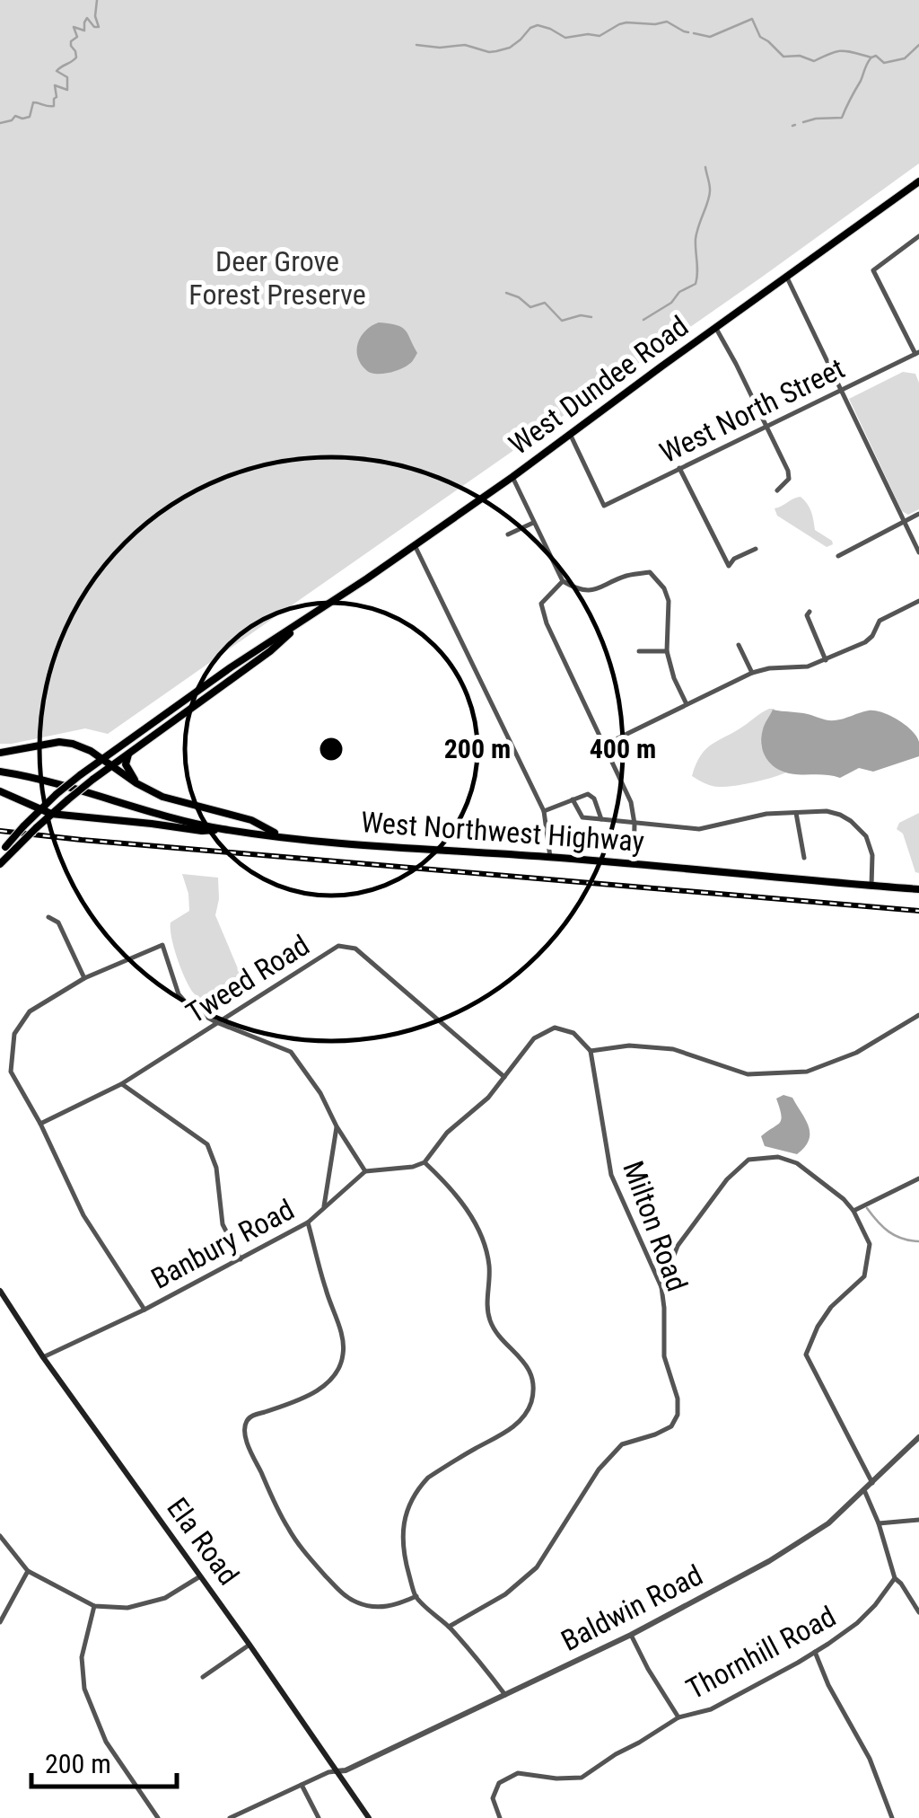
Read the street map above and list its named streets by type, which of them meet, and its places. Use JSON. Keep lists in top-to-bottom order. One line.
{"streets":{"main road":["West Dundee Road","West Northwest Highway","Ela Road"],"street":["West North Street","Tweed Road","Milton Road","Banbury Road","Baldwin Road","Thornhill Road"]},"crossings":[["West Dundee Road","West North Street"],["Banbury Road","Ela Road"],["Ela Road","Baldwin Road"]],"parks":["Deer Grove Forest Preserve"],"scale_bar":"200 m","rings":["200 m","400 m"]}
